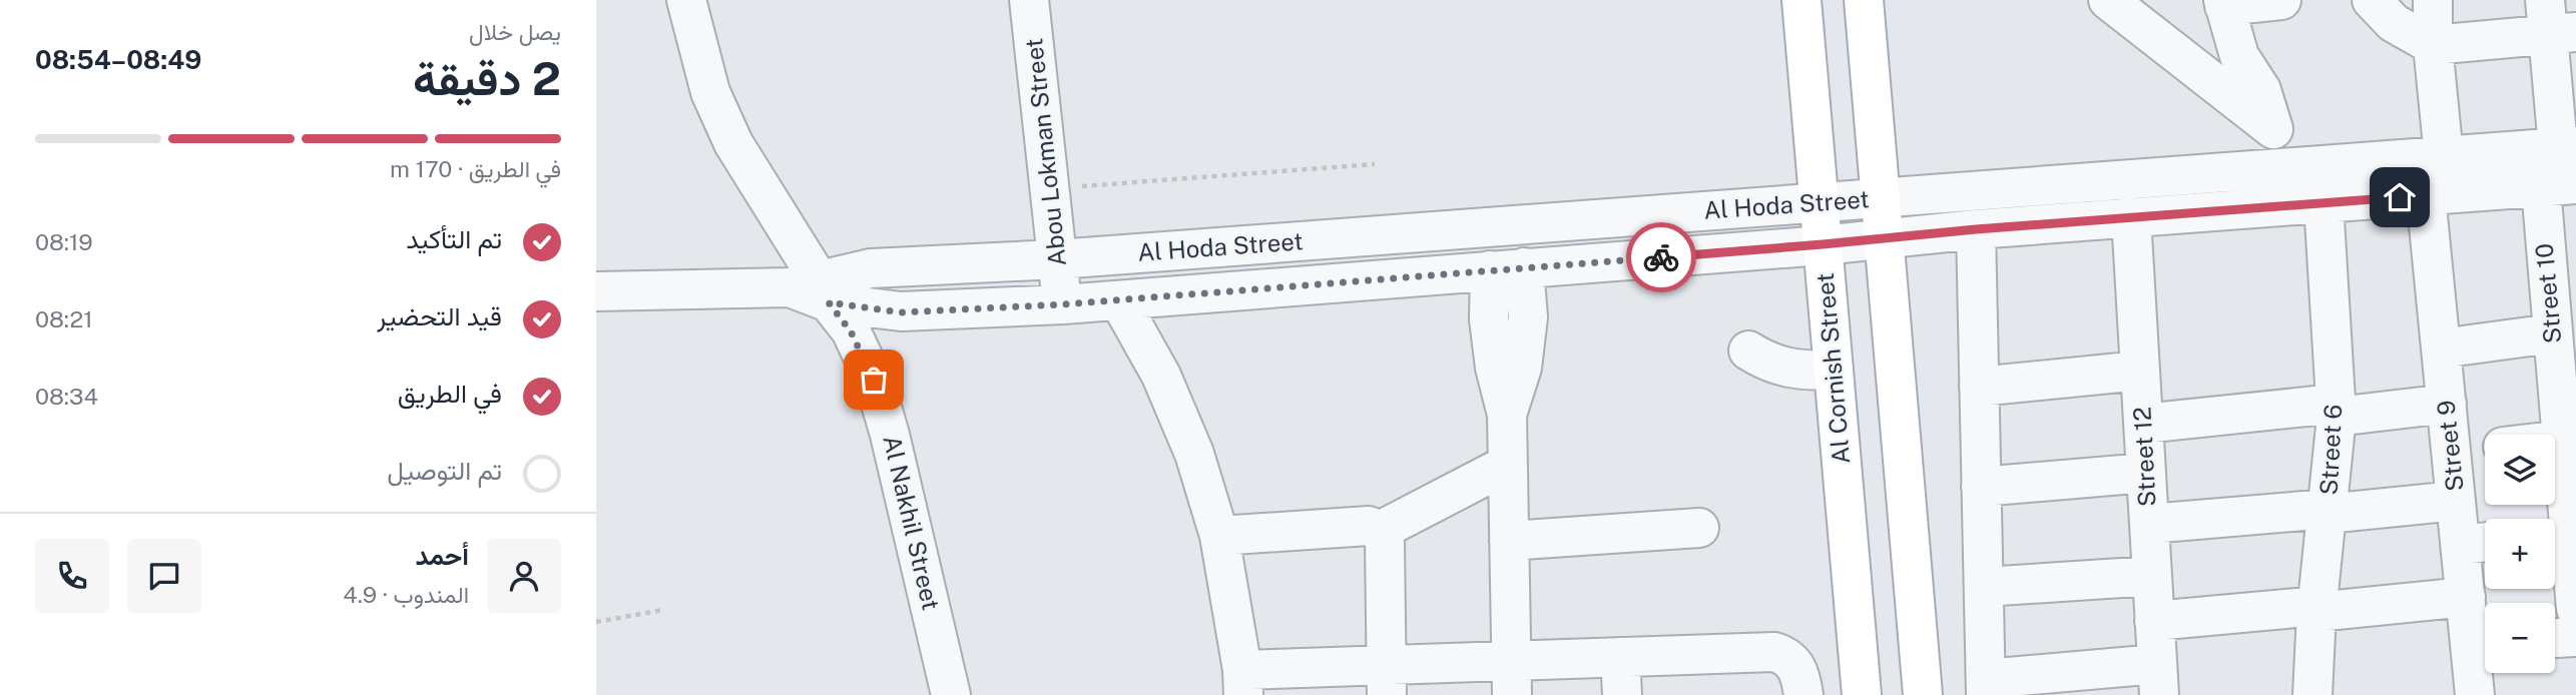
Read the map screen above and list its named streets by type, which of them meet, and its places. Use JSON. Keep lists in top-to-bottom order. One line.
{"streets":{"main road":["Al Cornish Street"],"street":["Abou Lokman Street","Al Hoda Street","Street 10","Street 9","Street 6","Street 12","Al Nakhil Street"]},"crossings":[["Abou Lokman Street","Al Hoda Street"],["Al Hoda Street","Street 10"],["Al Hoda Street","Al Cornish Street"],["Al Hoda Street","Street 9"],["Al Hoda Street","Street 6"],["Al Hoda Street","Street 12"],["Al Hoda Street","Al Nakhil Street"]],"page":{"heading":["2 دقيقة","يصل خلال","08:49–08:54"],"panel":["أحمد","المندوب · 4.9"],"bar":"في الطريق · 170 m","list":[["تم التأكيد","08:19"],["قيد التحضير","08:21"],["في الطريق","08:34"],"تم التوصيل"],"map_buttons":["+","−"]}}
